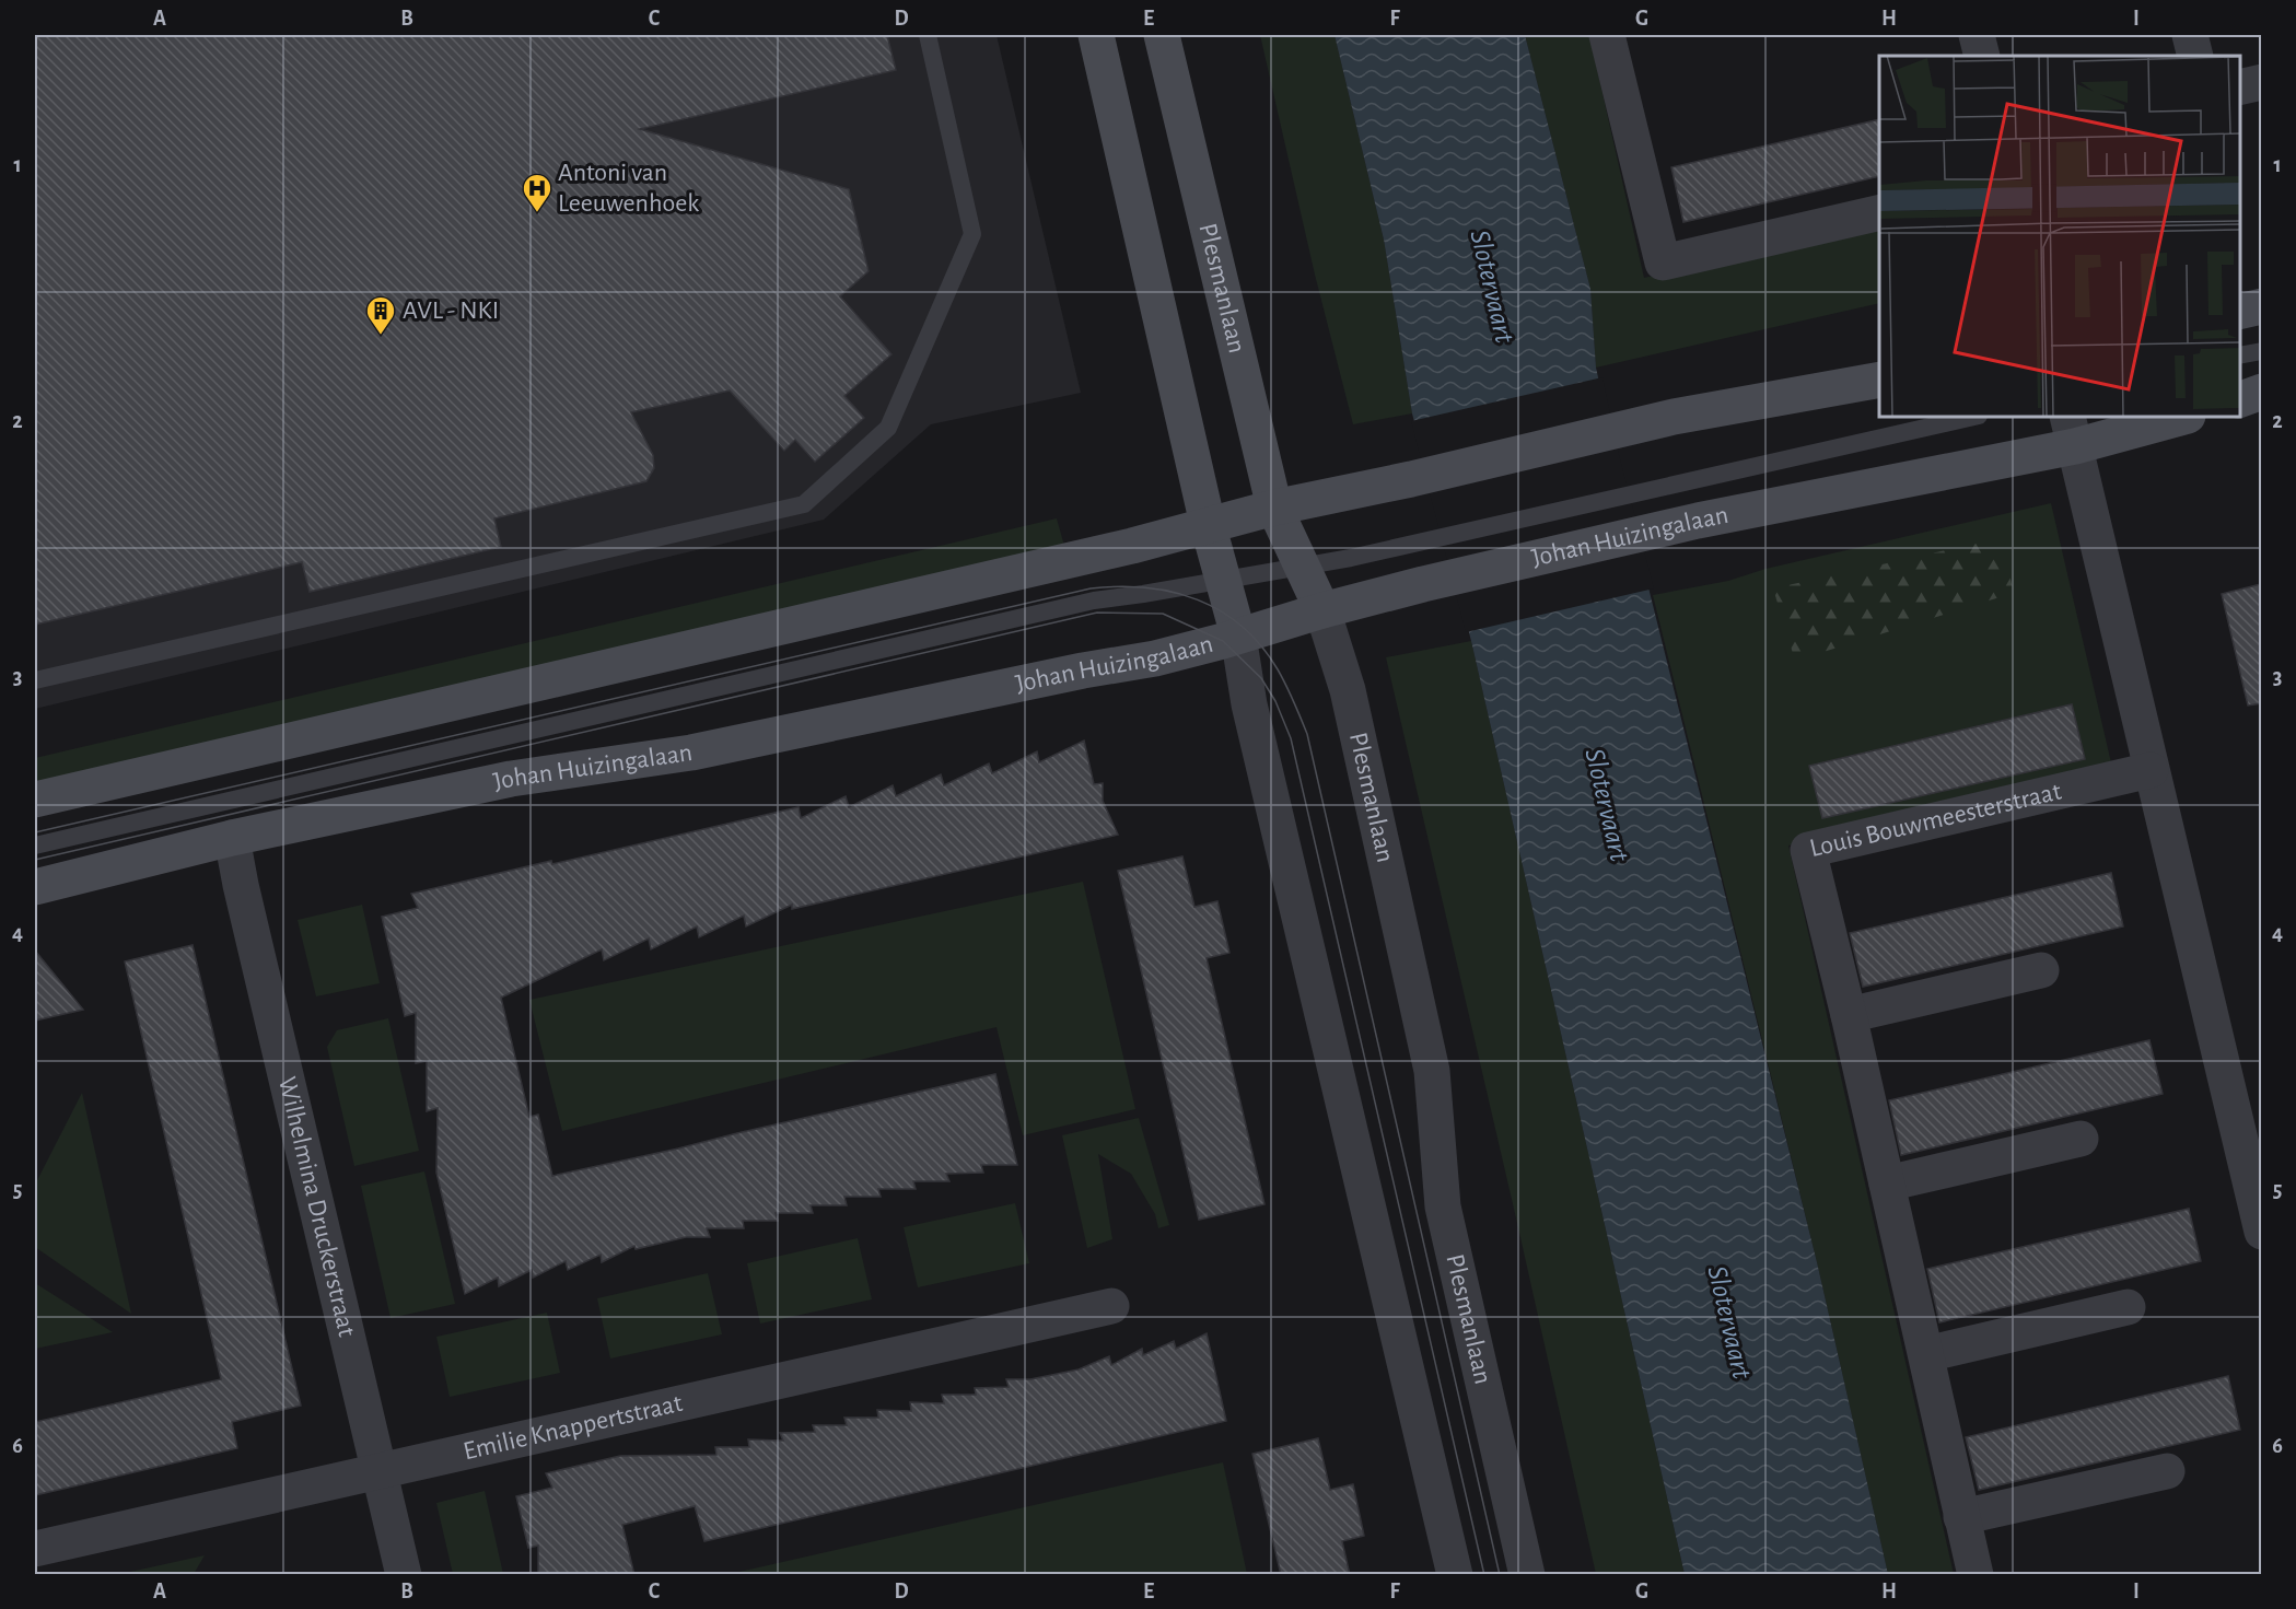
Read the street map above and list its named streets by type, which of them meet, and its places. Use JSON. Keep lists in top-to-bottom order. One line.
{"streets":{"main road":["Plesmanlaan","Johan Huizingalaan"],"street":["Louis Bouwmeesterstraat","Wilhelmina Druckerstraat","Emilie Knappertstraat"]},"crossings":[["Plesmanlaan","Johan Huizingalaan"],["Johan Huizingalaan","Wilhelmina Druckerstraat"],["Wilhelmina Druckerstraat","Emilie Knappertstraat"]],"water":["Slotervaart"],"places":{"hospital":["Antoni van Leeuwenhoek"],"building":["AVL - NKI"]},"grid":{"columns":["A","B","C","D","E","F","G","H","I"],"rows":["1","2","3","4","5","6"]}}
